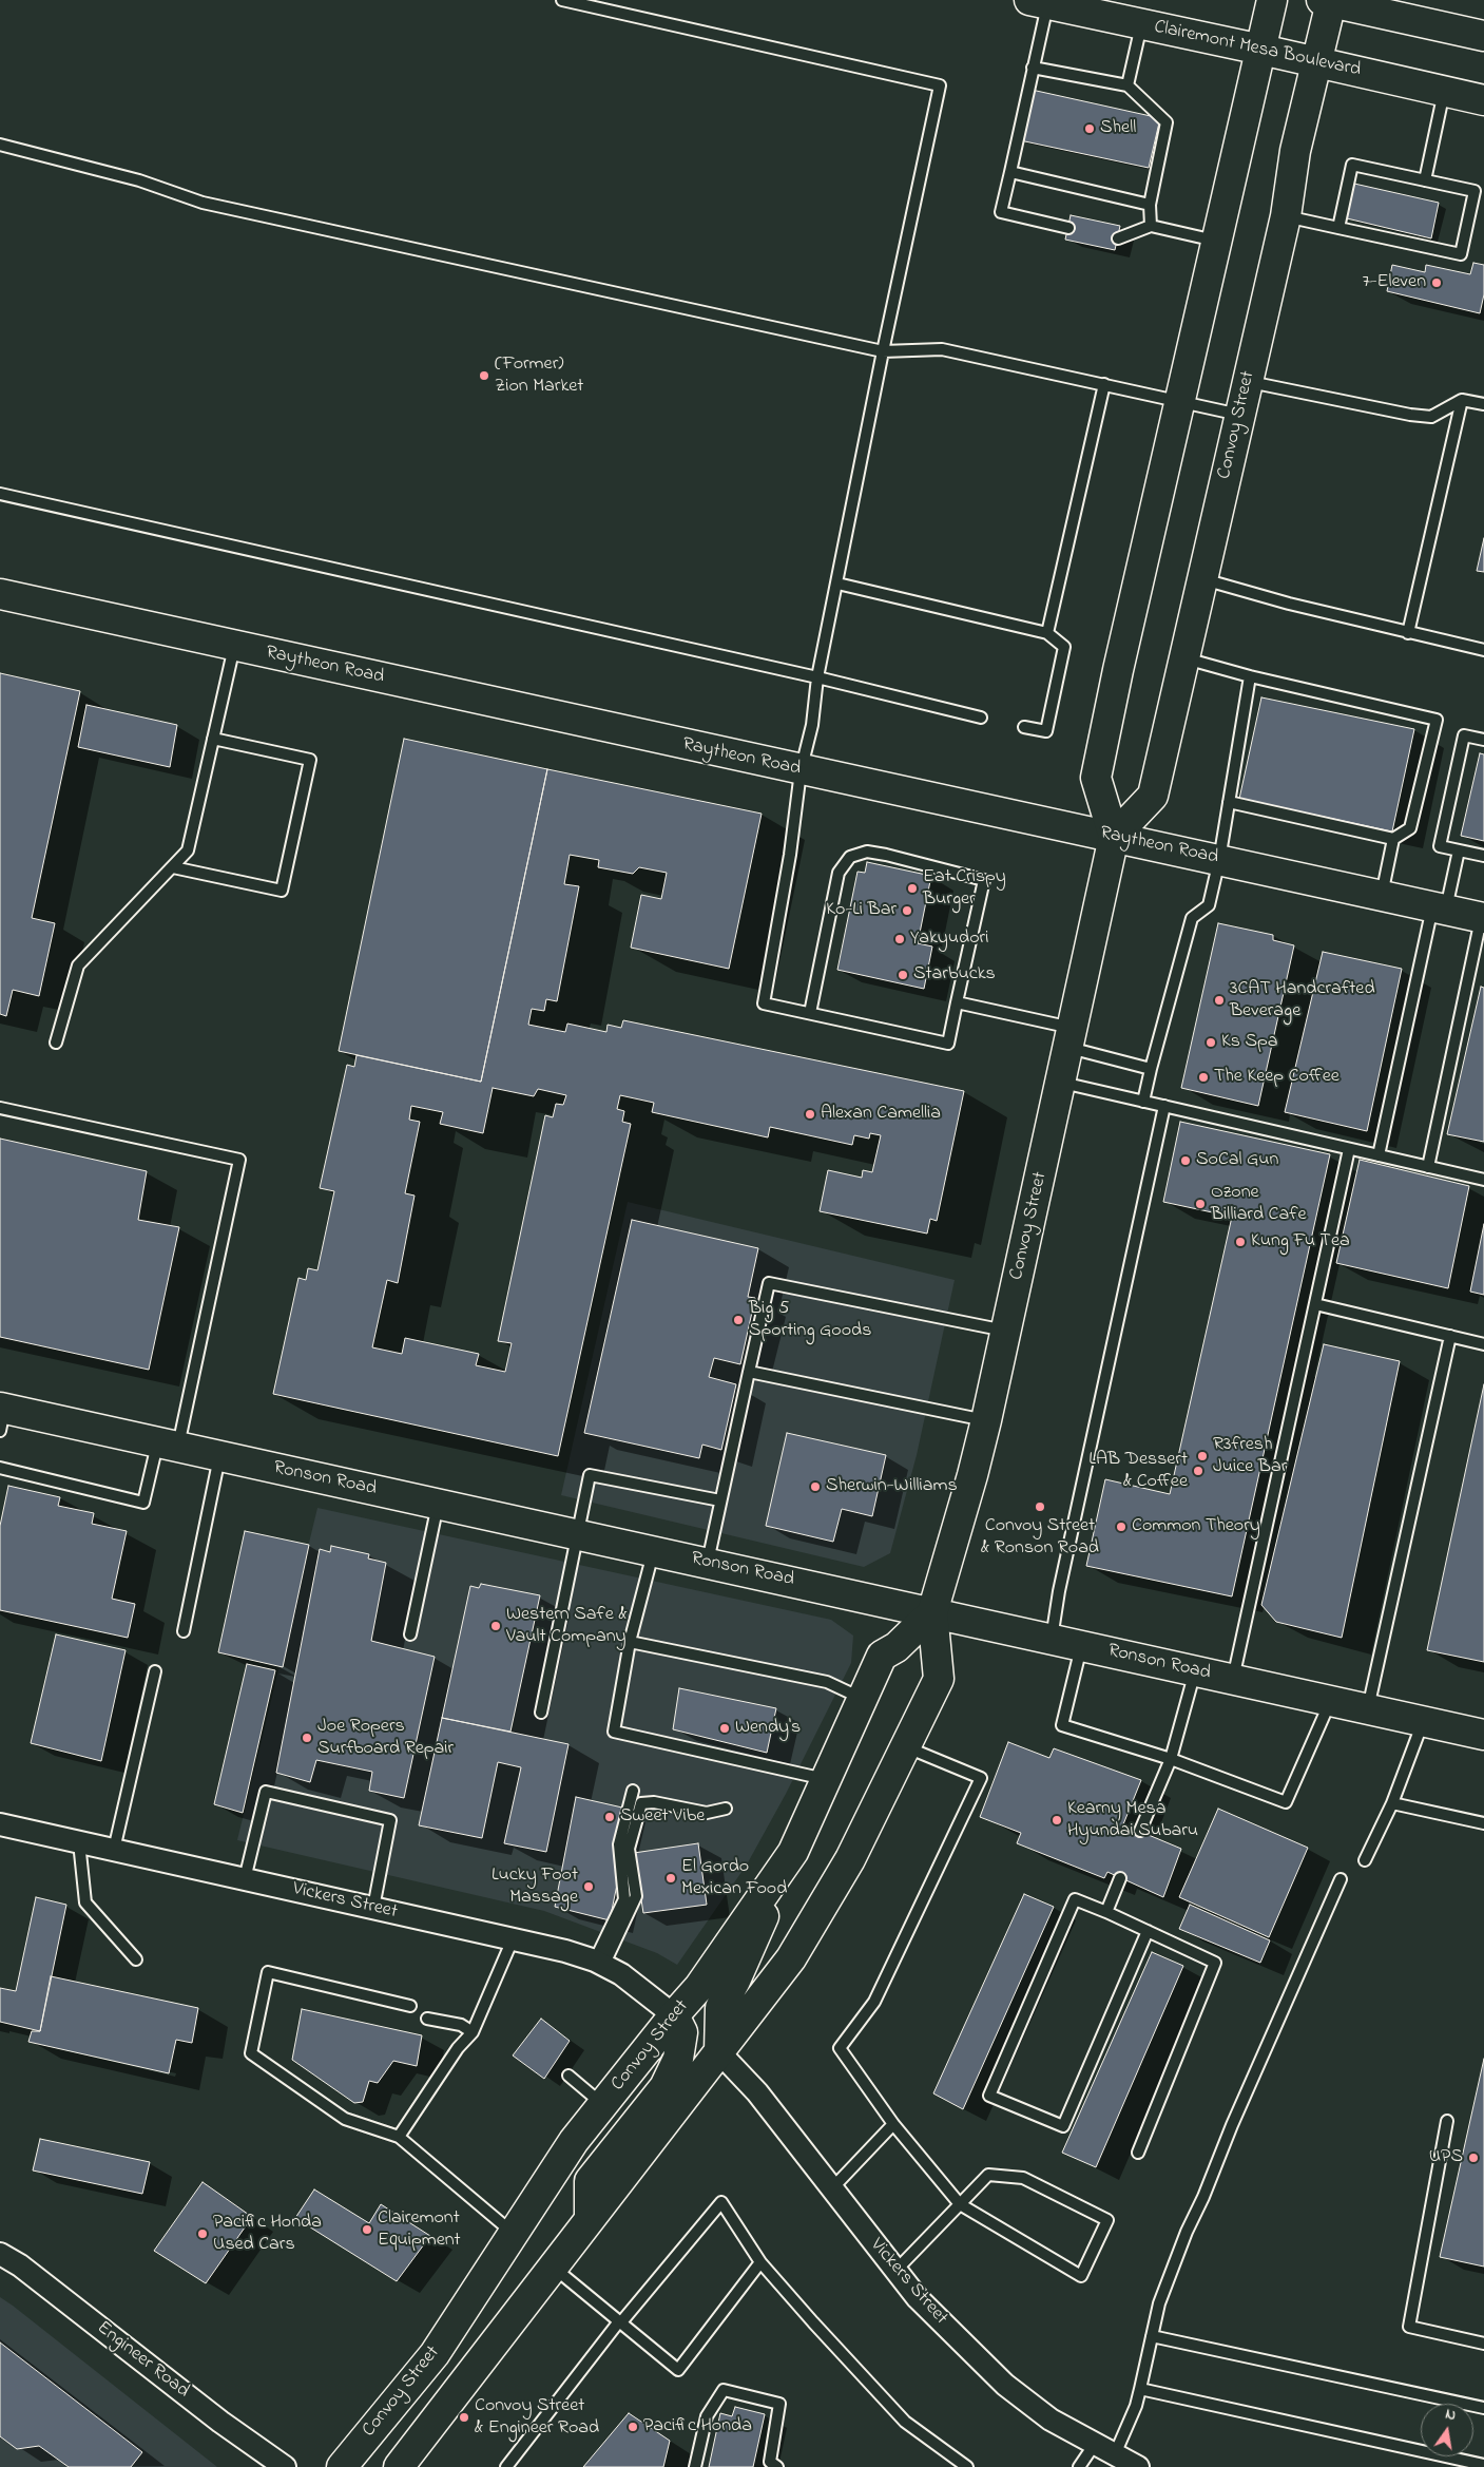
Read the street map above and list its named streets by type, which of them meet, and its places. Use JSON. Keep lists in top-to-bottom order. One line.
{"streets":{"main road":["Clairemont Mesa Boulevard","Convoy Street","Raytheon Road","Ronson Road"],"street":["Vickers Street","Engineer Road"]},"crossings":[["Clairemont Mesa Boulevard","Convoy Street"],["Convoy Street","Raytheon Road"],["Convoy Street","Ronson Road"],["Convoy Street","Vickers Street"]],"places":["Shell","7-Eleven","(Former) Zion Market","Eat Crispy Burger","Ko-Li Bar","Yakyudori","Starbucks","3CAT Handcrafted Beverage","Ks Spa","The Keep Coffee","Alexan Camellia","SoCal Gun","Ozone Billiard Cafe","Kung Fu Tea","Big 5 Sporting Goods","R3fresh Juice Bar","LAB Dessert & Coffee","Sherwin-Williams","Convoy Street & Ronson Road","Common Theory","Western Safe & Vault Company","Wendy's","Joe Ropers Surfboard Repair","Sweet Vibe","Kearny Mesa Hyundai Subaru","El Gordo Mexican Food","Lucky Foot Massage","UPS","Clairemont Equipment","Pacific Honda Used Cars","Convoy Street & Engineer Road","Pacific Honda"],"north":"top"}
